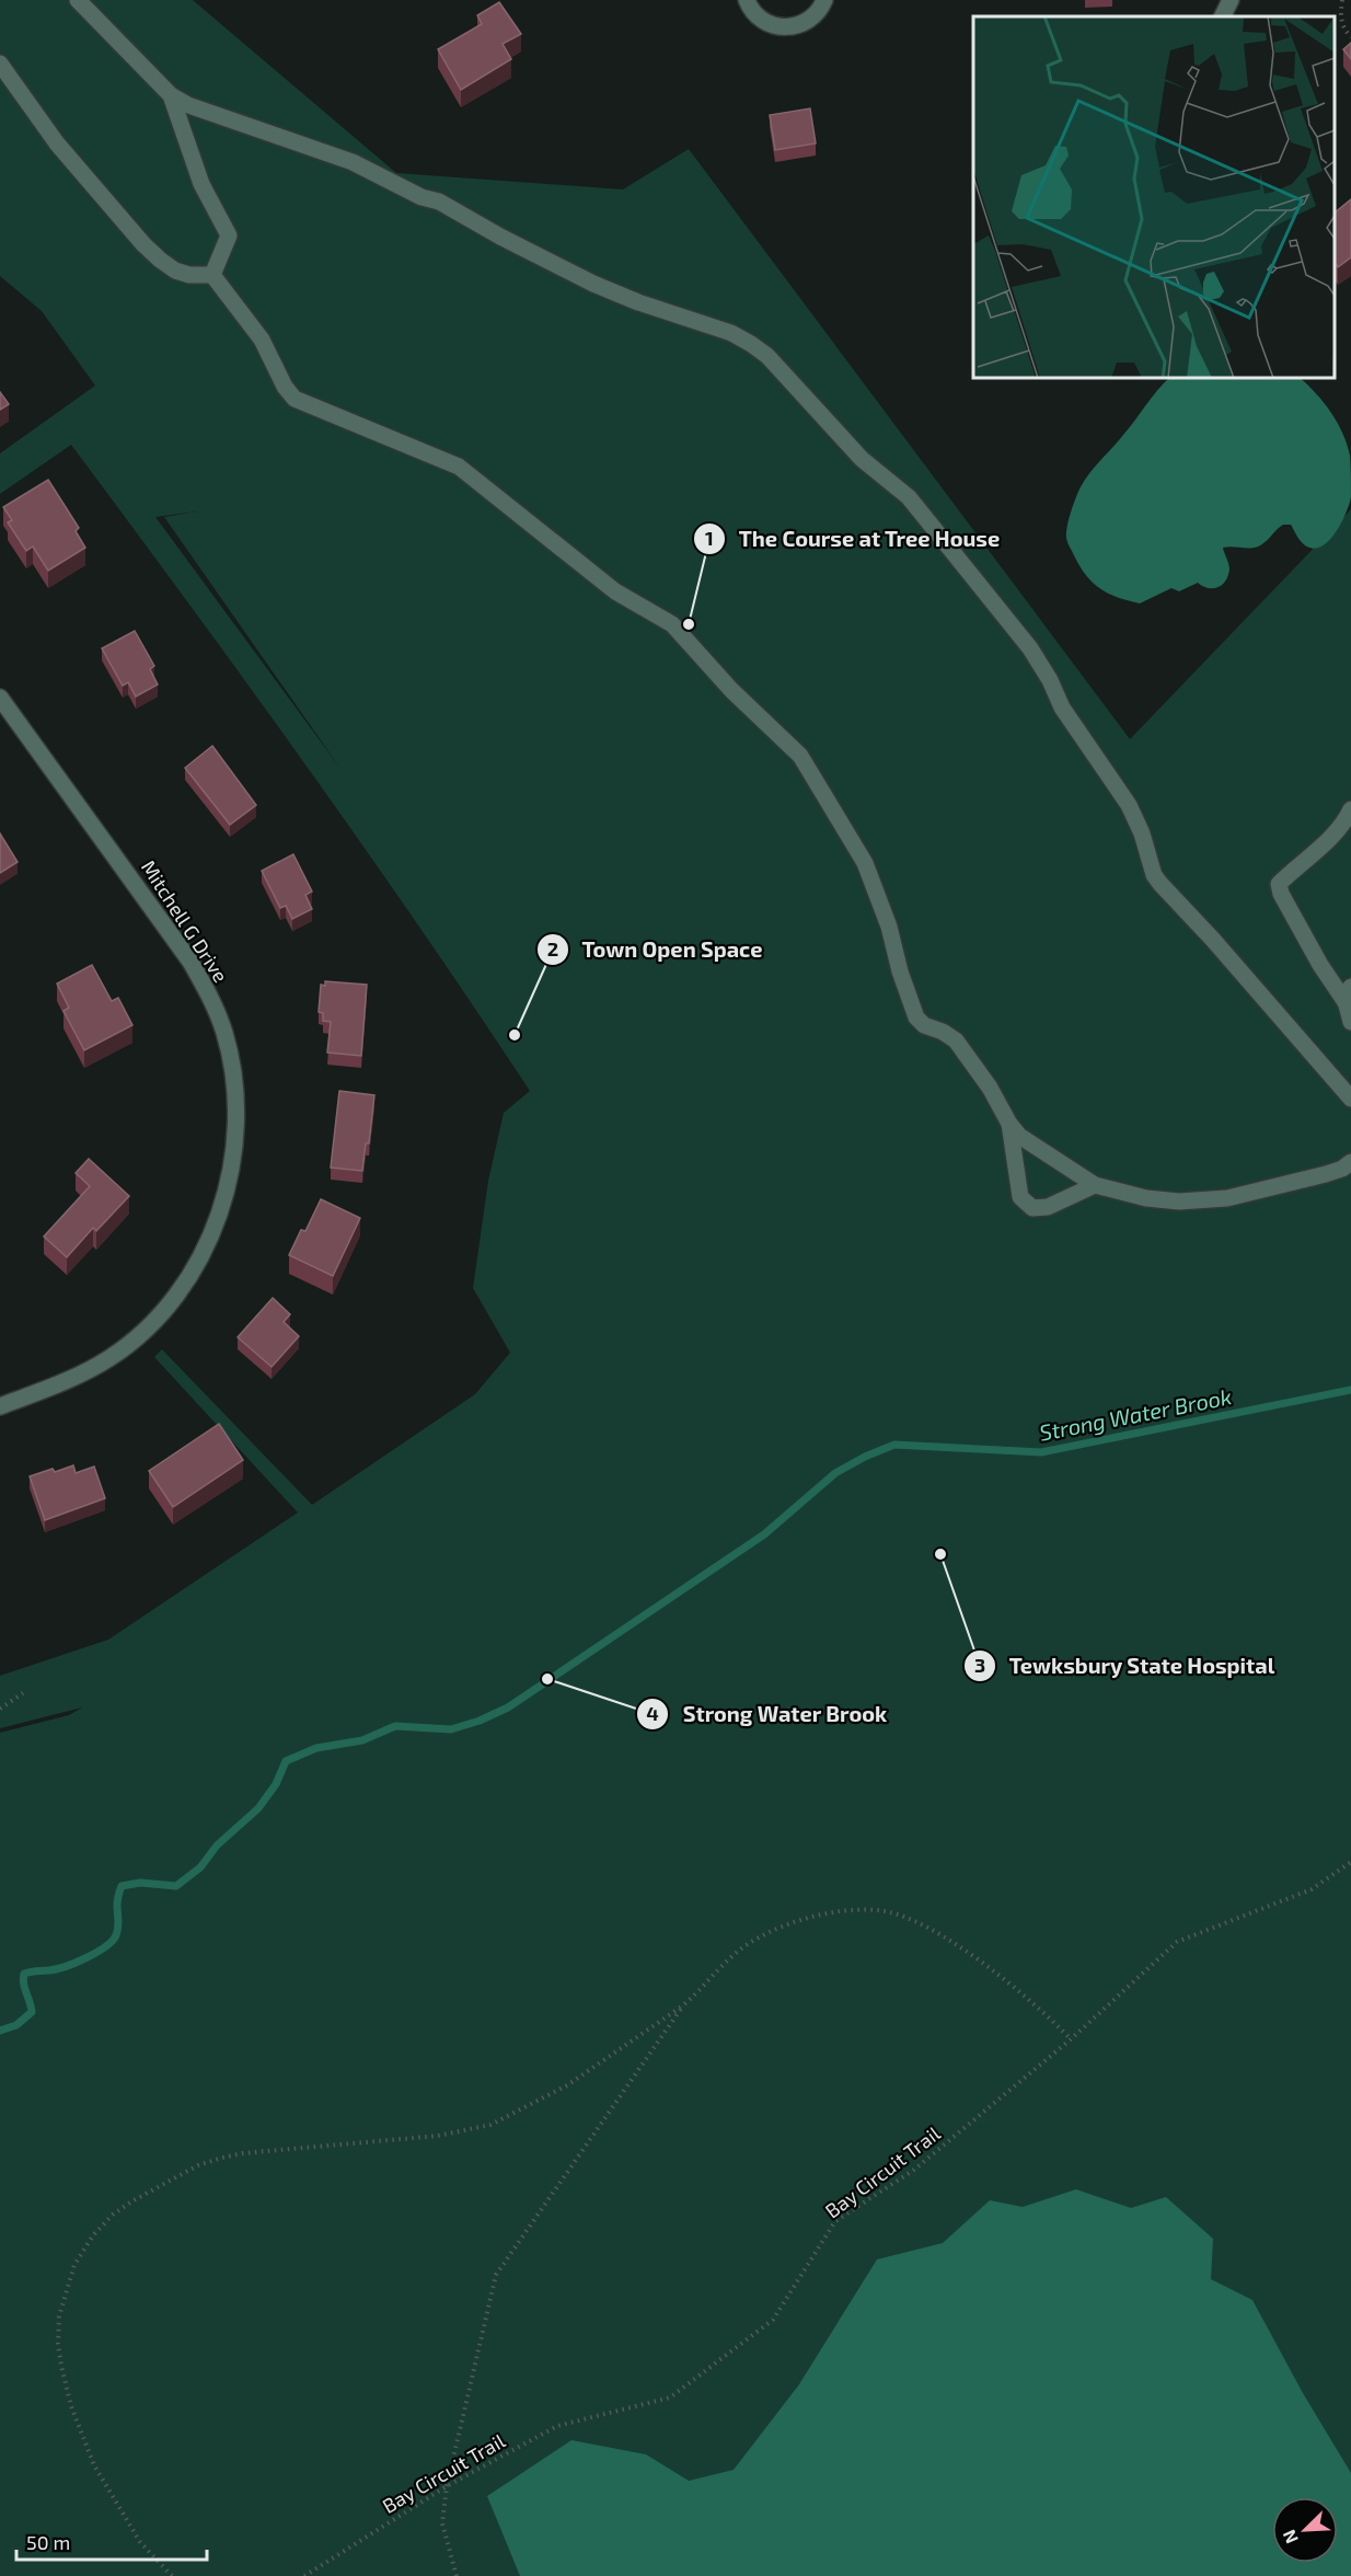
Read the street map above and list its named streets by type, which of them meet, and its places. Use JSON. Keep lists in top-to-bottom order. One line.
{"streets":{"street":["Mitchell G Drive"],"path":["Bay Circuit Trail"]},"water":["Strong Water Brook"],"places":["The Course at Tree House","Town Open Space","Tewksbury State Hospital","Strong Water Brook"],"scale_bar":"50 m","north":"bottom left"}
